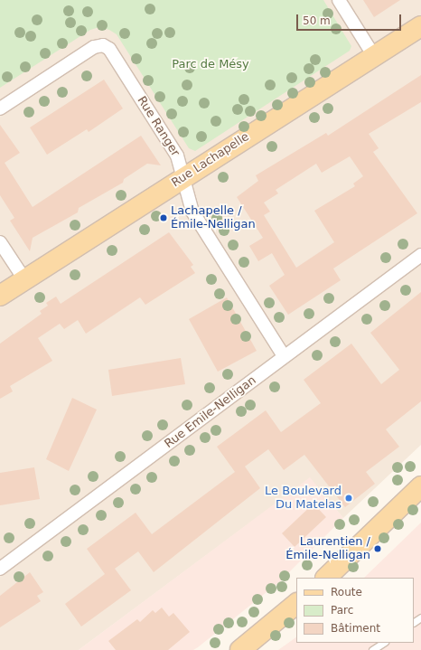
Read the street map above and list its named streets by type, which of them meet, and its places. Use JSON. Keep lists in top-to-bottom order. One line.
{"streets":{"main road":["Rue Lachapelle"],"street":["Rue Ranger","Rue Emile-Nelligan"]},"crossings":[["Rue Ranger","Rue Lachapelle"],["Rue Ranger","Rue Emile-Nelligan"]],"parks":["Parc de Mésy"],"places":["Lachapelle / Émile-Nelligan","Le Boulevard Du Matelas","Laurentien / Émile-Nelligan"],"legend":["Route","Parc","Bâtiment"],"scale_bar":"50 m"}
